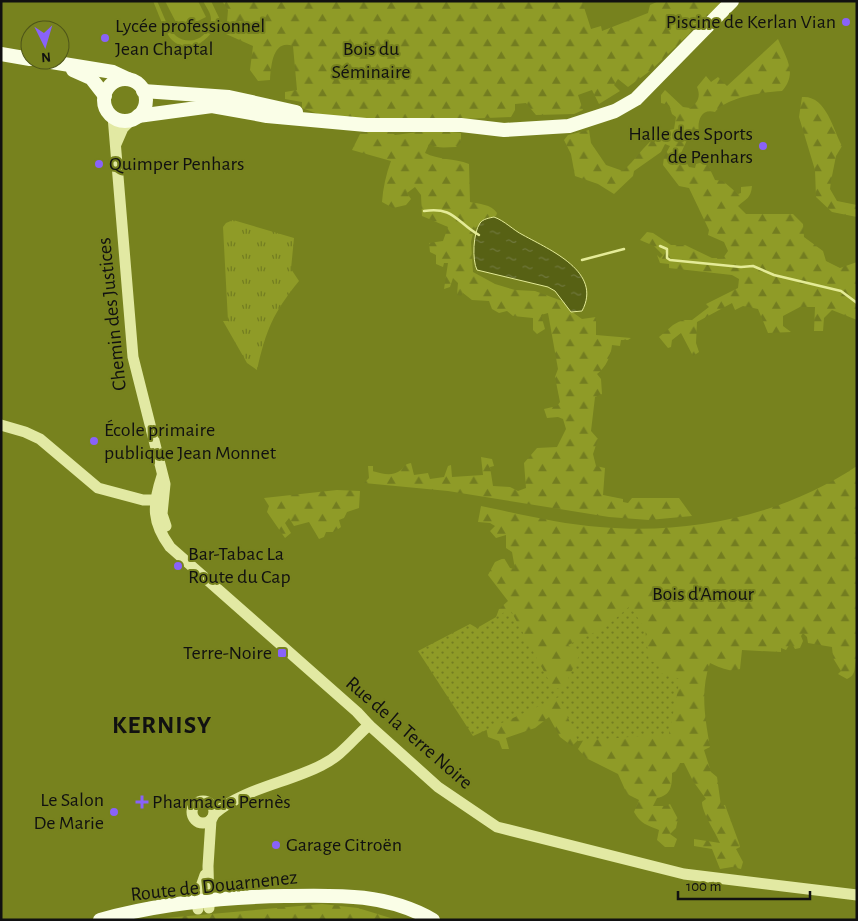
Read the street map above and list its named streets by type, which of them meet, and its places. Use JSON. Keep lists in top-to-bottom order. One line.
{"streets":{"main road":["Route de Douarnenez"],"street":["Chemin des Justices","Rue de la Terre Noire"]},"crossings":[["Chemin des Justices","Rue de la Terre Noire"]],"districts":["KERNISY"],"parks":["Bois du Séminaire","Bois d'Amour"],"places":{"other":["Piscine de Kerlan Vian","Lycée professionnel Jean Chaptal","Halle des Sports de Penhars","Quimper Penhars","École primaire publique Jean Monnet","Bar-Tabac La Route du Cap","Le Salon De Marie","Garage Citroën"],"transit":["Terre-Noire"],"health":["Pharmacie Pernès"]},"scale_bar":"100 m","north":"bottom"}
